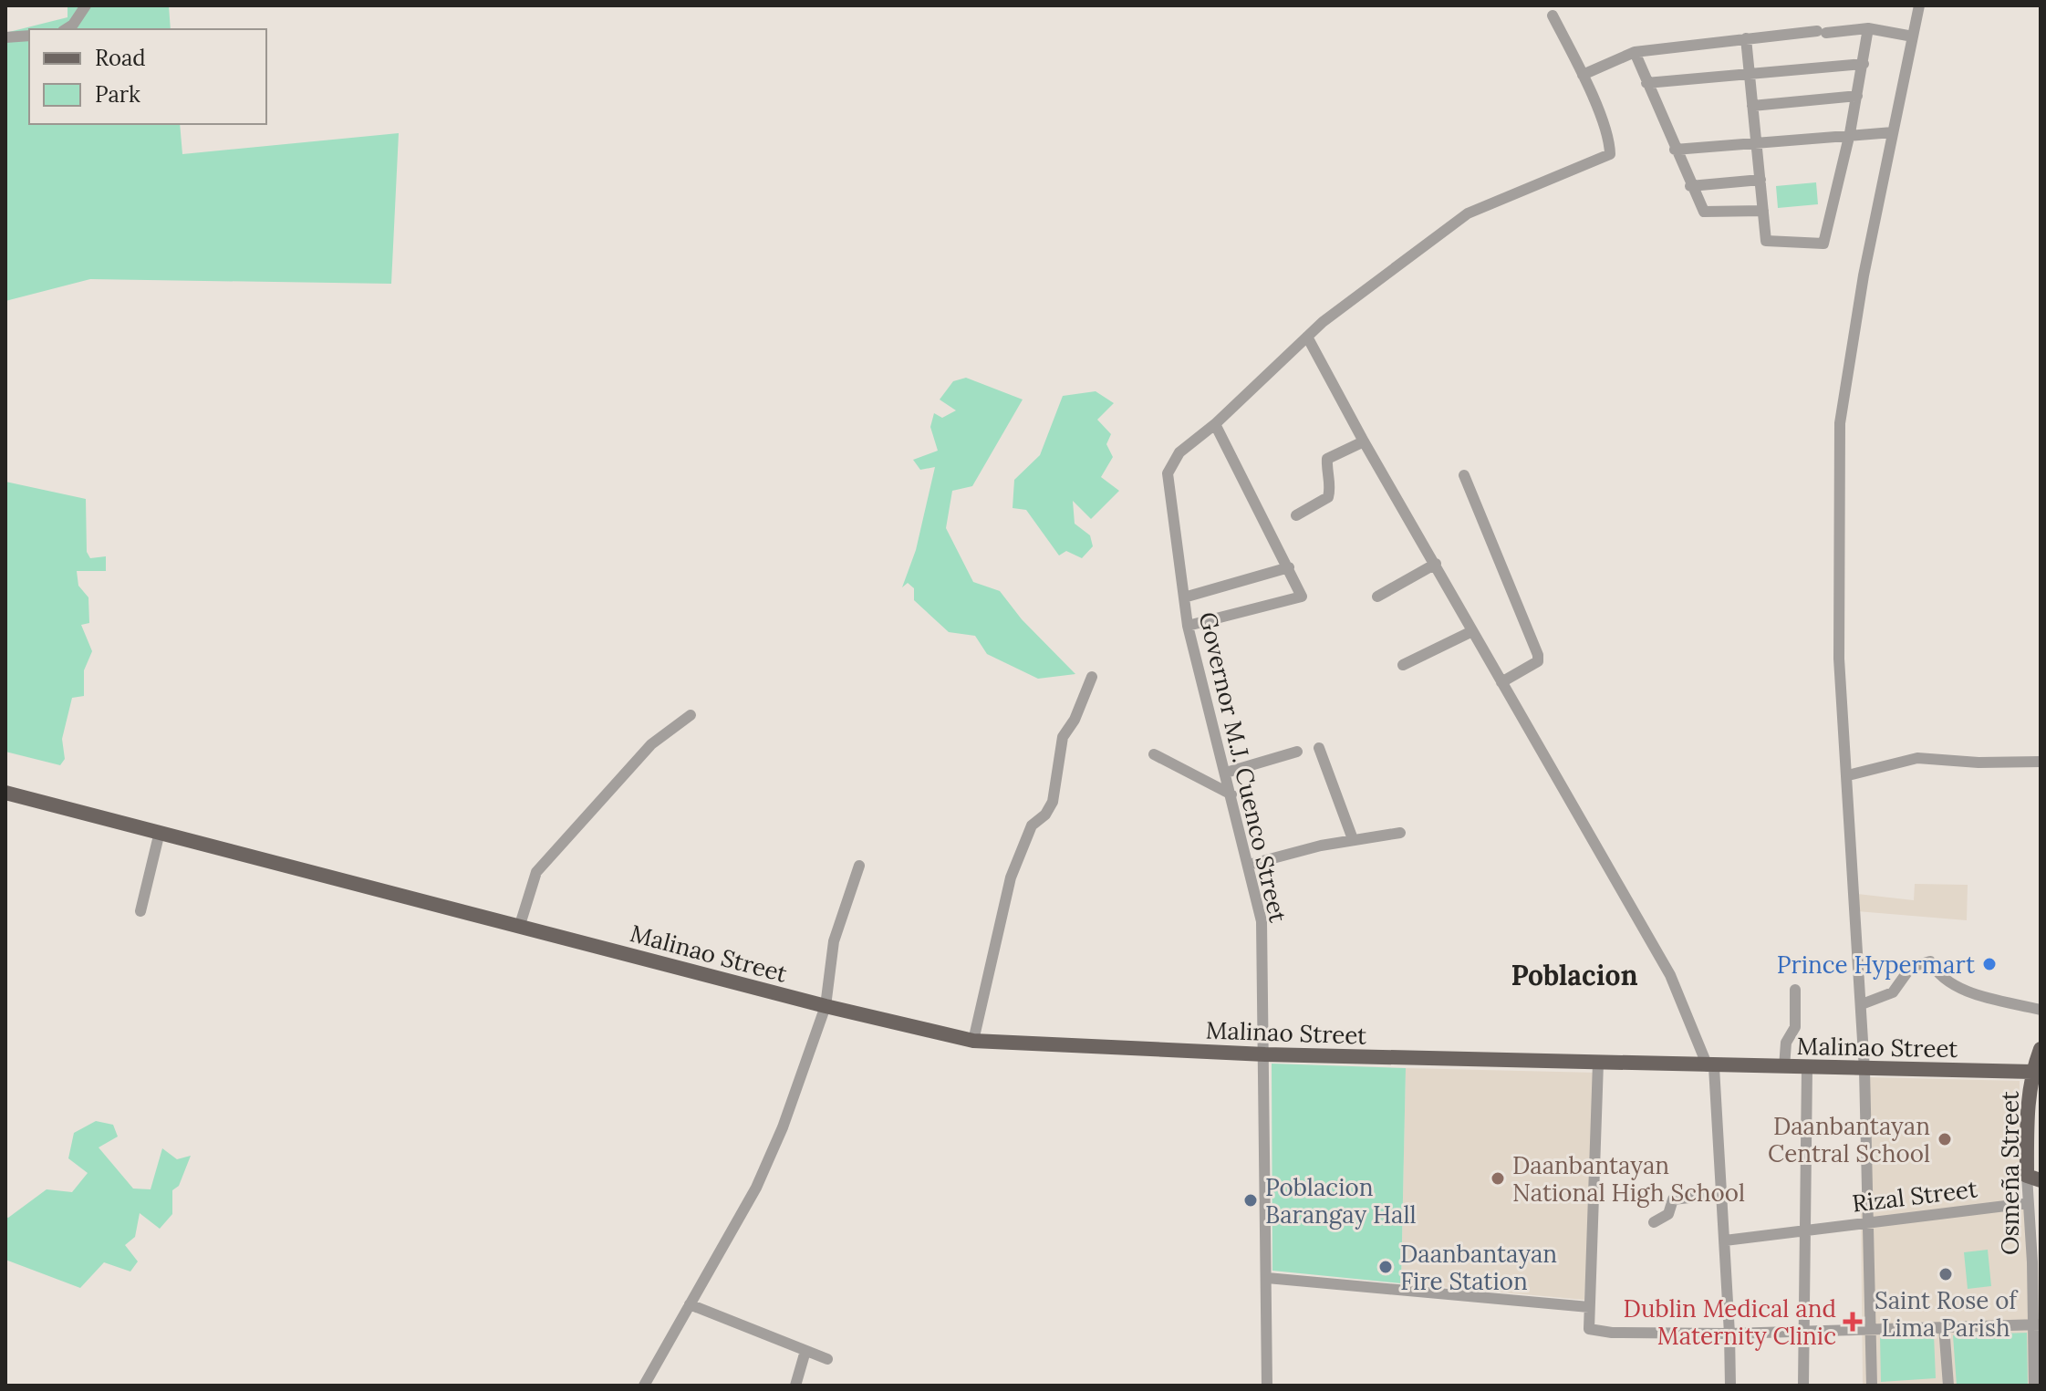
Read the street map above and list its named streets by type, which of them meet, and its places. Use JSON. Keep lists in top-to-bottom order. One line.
{"streets":{"main road":["Malinao Street","Osmeña Street"],"street":["Governor M.J. Cuenco Street","Rizal Street"]},"crossings":[["Governor M.J. Cuenco Street","Malinao Street"],["Malinao Street","Osmeña Street"],["Osmeña Street","Rizal Street"]],"districts":["Poblacion"],"places":{"other":["Prince Hypermart","Daanbantayan Central School","Daanbantayan National High School","Poblacion Barangay Hall","Daanbantayan Fire Station","Saint Rose of Lima Parish"],"health":["Dublin Medical and Maternity Clinic"]},"legend":["Road","Park"]}
